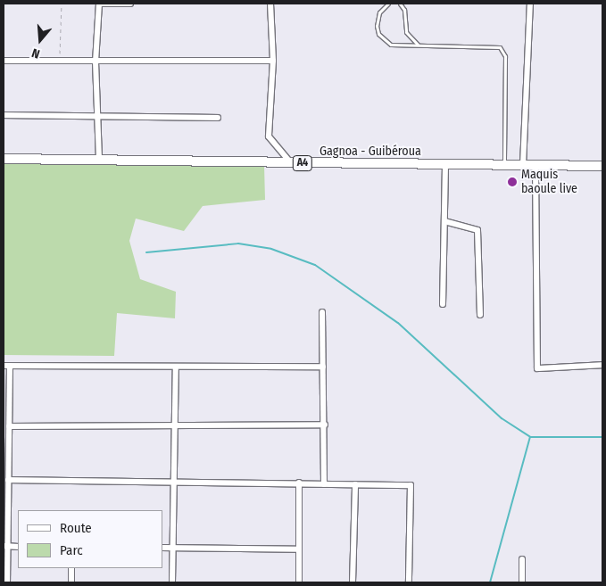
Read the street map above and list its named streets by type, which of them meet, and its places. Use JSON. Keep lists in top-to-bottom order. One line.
{"streets":{"main road":["Gagnoa - Guibéroua","A4"]},"places":["Maquis baoule live"],"legend":["Route","Parc"],"north":"bottom"}
